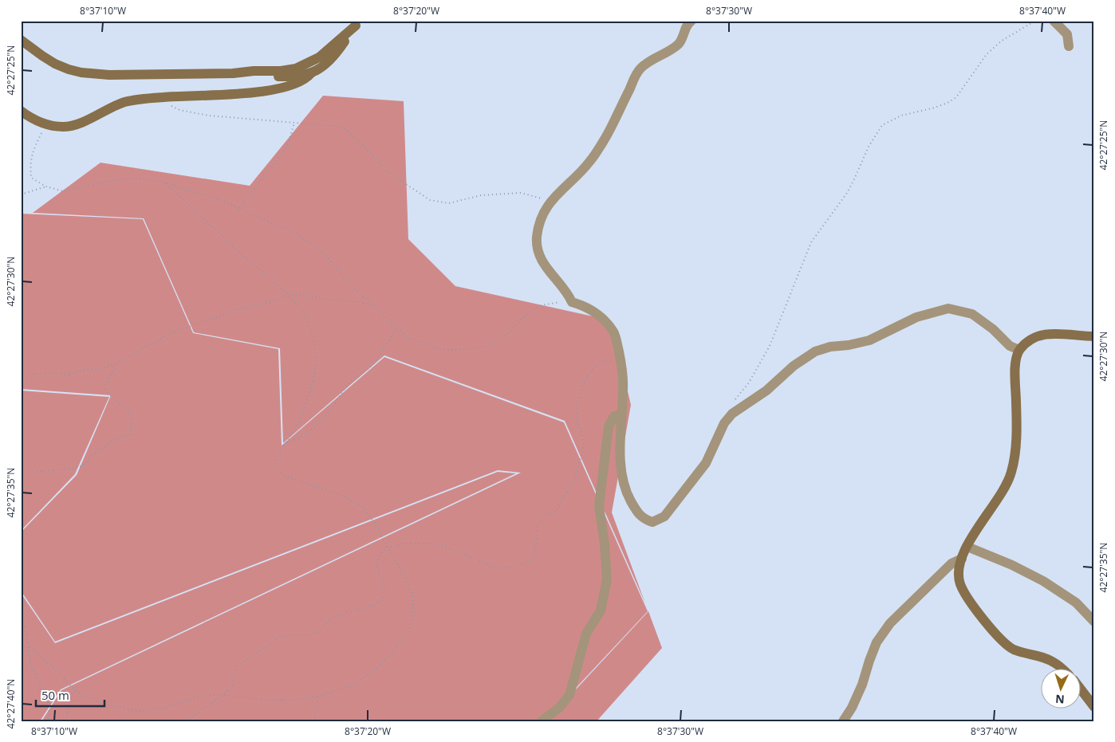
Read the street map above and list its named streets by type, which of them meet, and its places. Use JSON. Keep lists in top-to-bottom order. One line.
{"scale_bar":"50 m","north":"bottom","coordinates":["8°37'10\"W","8°37'20\"W","8°37'30\"W","8°37'40\"W","42°27'25\"N","42°27'30\"N","42°27'35\"N","42°27'40\"N"]}
